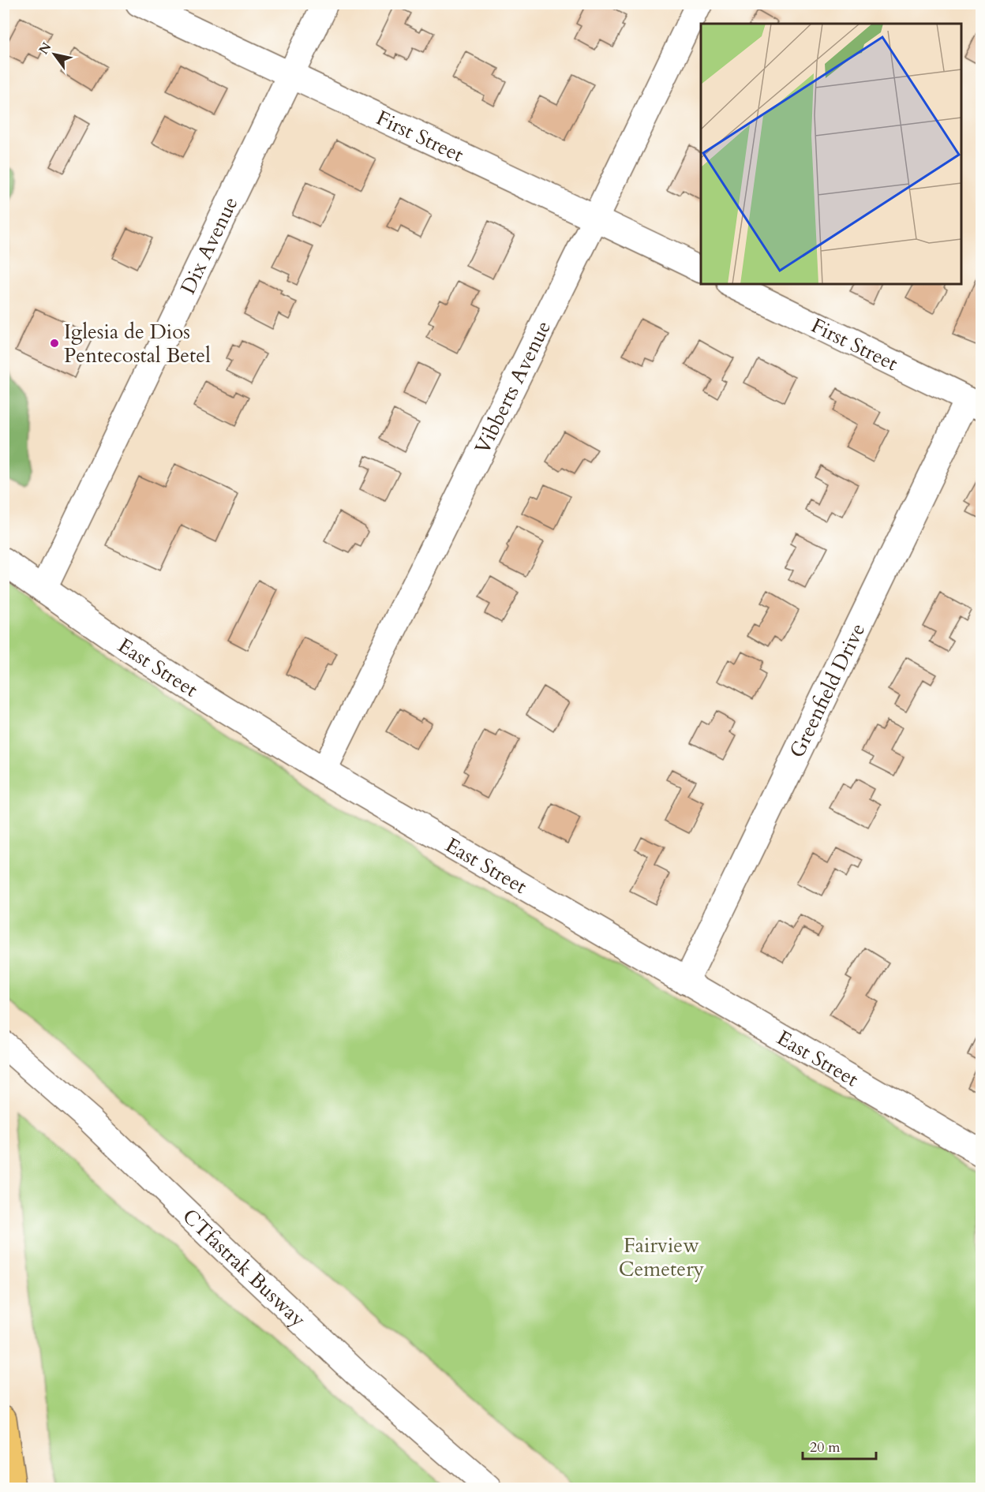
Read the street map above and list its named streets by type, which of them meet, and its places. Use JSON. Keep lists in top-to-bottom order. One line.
{"streets":{"street":["First Street","Dix Avenue","Vibberts Avenue","East Street","Greenfield Drive","CTfastrak Busway"]},"crossings":[["First Street","Dix Avenue"],["First Street","Vibberts Avenue"],["First Street","Greenfield Drive"],["Dix Avenue","East Street"],["Vibberts Avenue","East Street"],["East Street","Greenfield Drive"]],"parks":["Fairview Cemetery"],"places":["Iglesia de Dios Pentecostal Betel"],"scale_bar":"20 m","north":"top left"}
